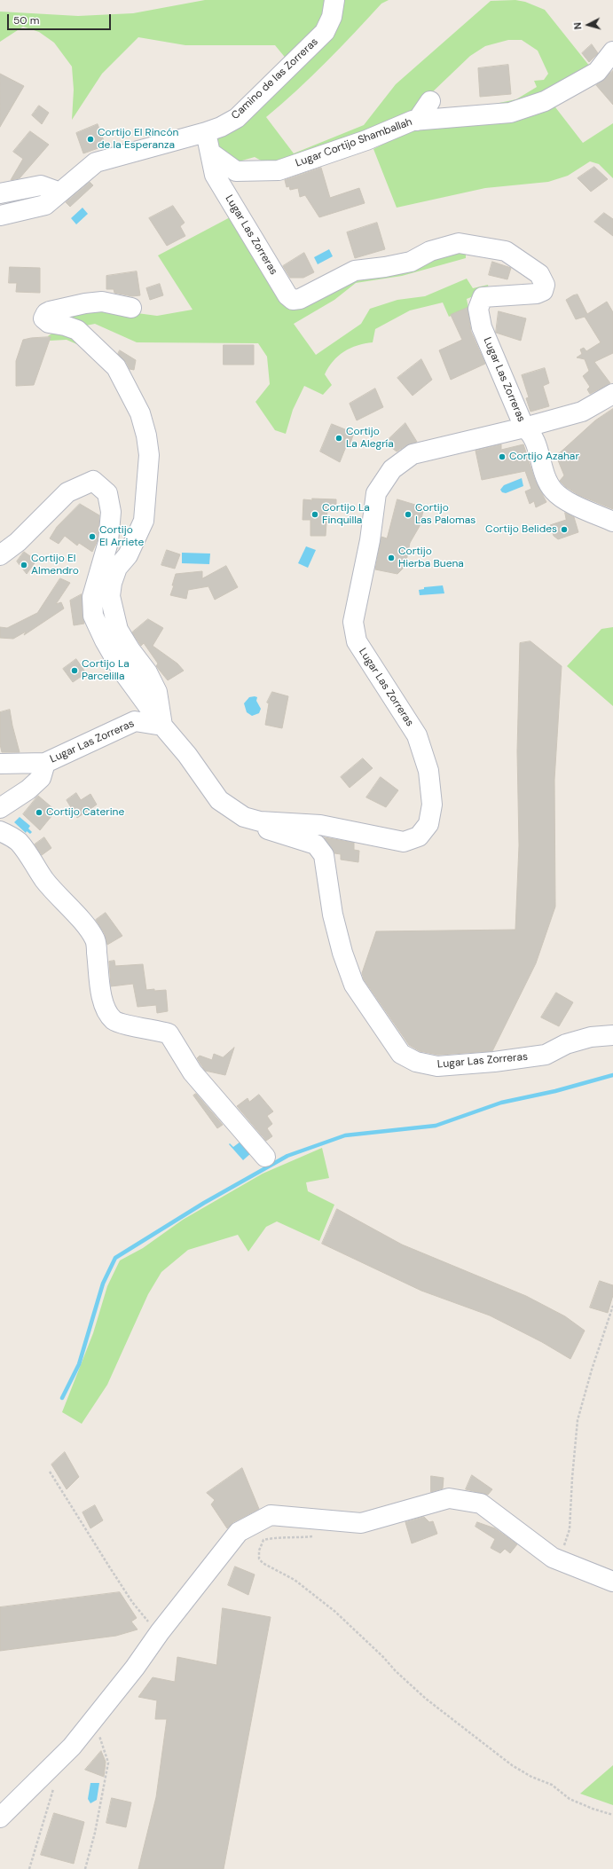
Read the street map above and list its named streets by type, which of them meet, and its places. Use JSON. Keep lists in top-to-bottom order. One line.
{"streets":{"street":["Camino de las Zorreras","Lugar Cortijo Shamballah","Lugar Las Zorreras"]},"crossings":[["Camino de las Zorreras","Lugar Las Zorreras"],["Lugar Cortijo Shamballah","Lugar Las Zorreras"]],"places":["Cortijo El Rincón de la Esperanza","Cortijo La Alegría","Cortijo Azahar","Cortijo La Finquilla","Cortijo Las Palomas","Cortijo Belides","Cortijo El Arriete","Cortijo Hierba Buena","Cortijo El Almendro","Cortijo La Parcelilla","Cortijo Caterine"],"scale_bar":"50 m","north":"left"}
